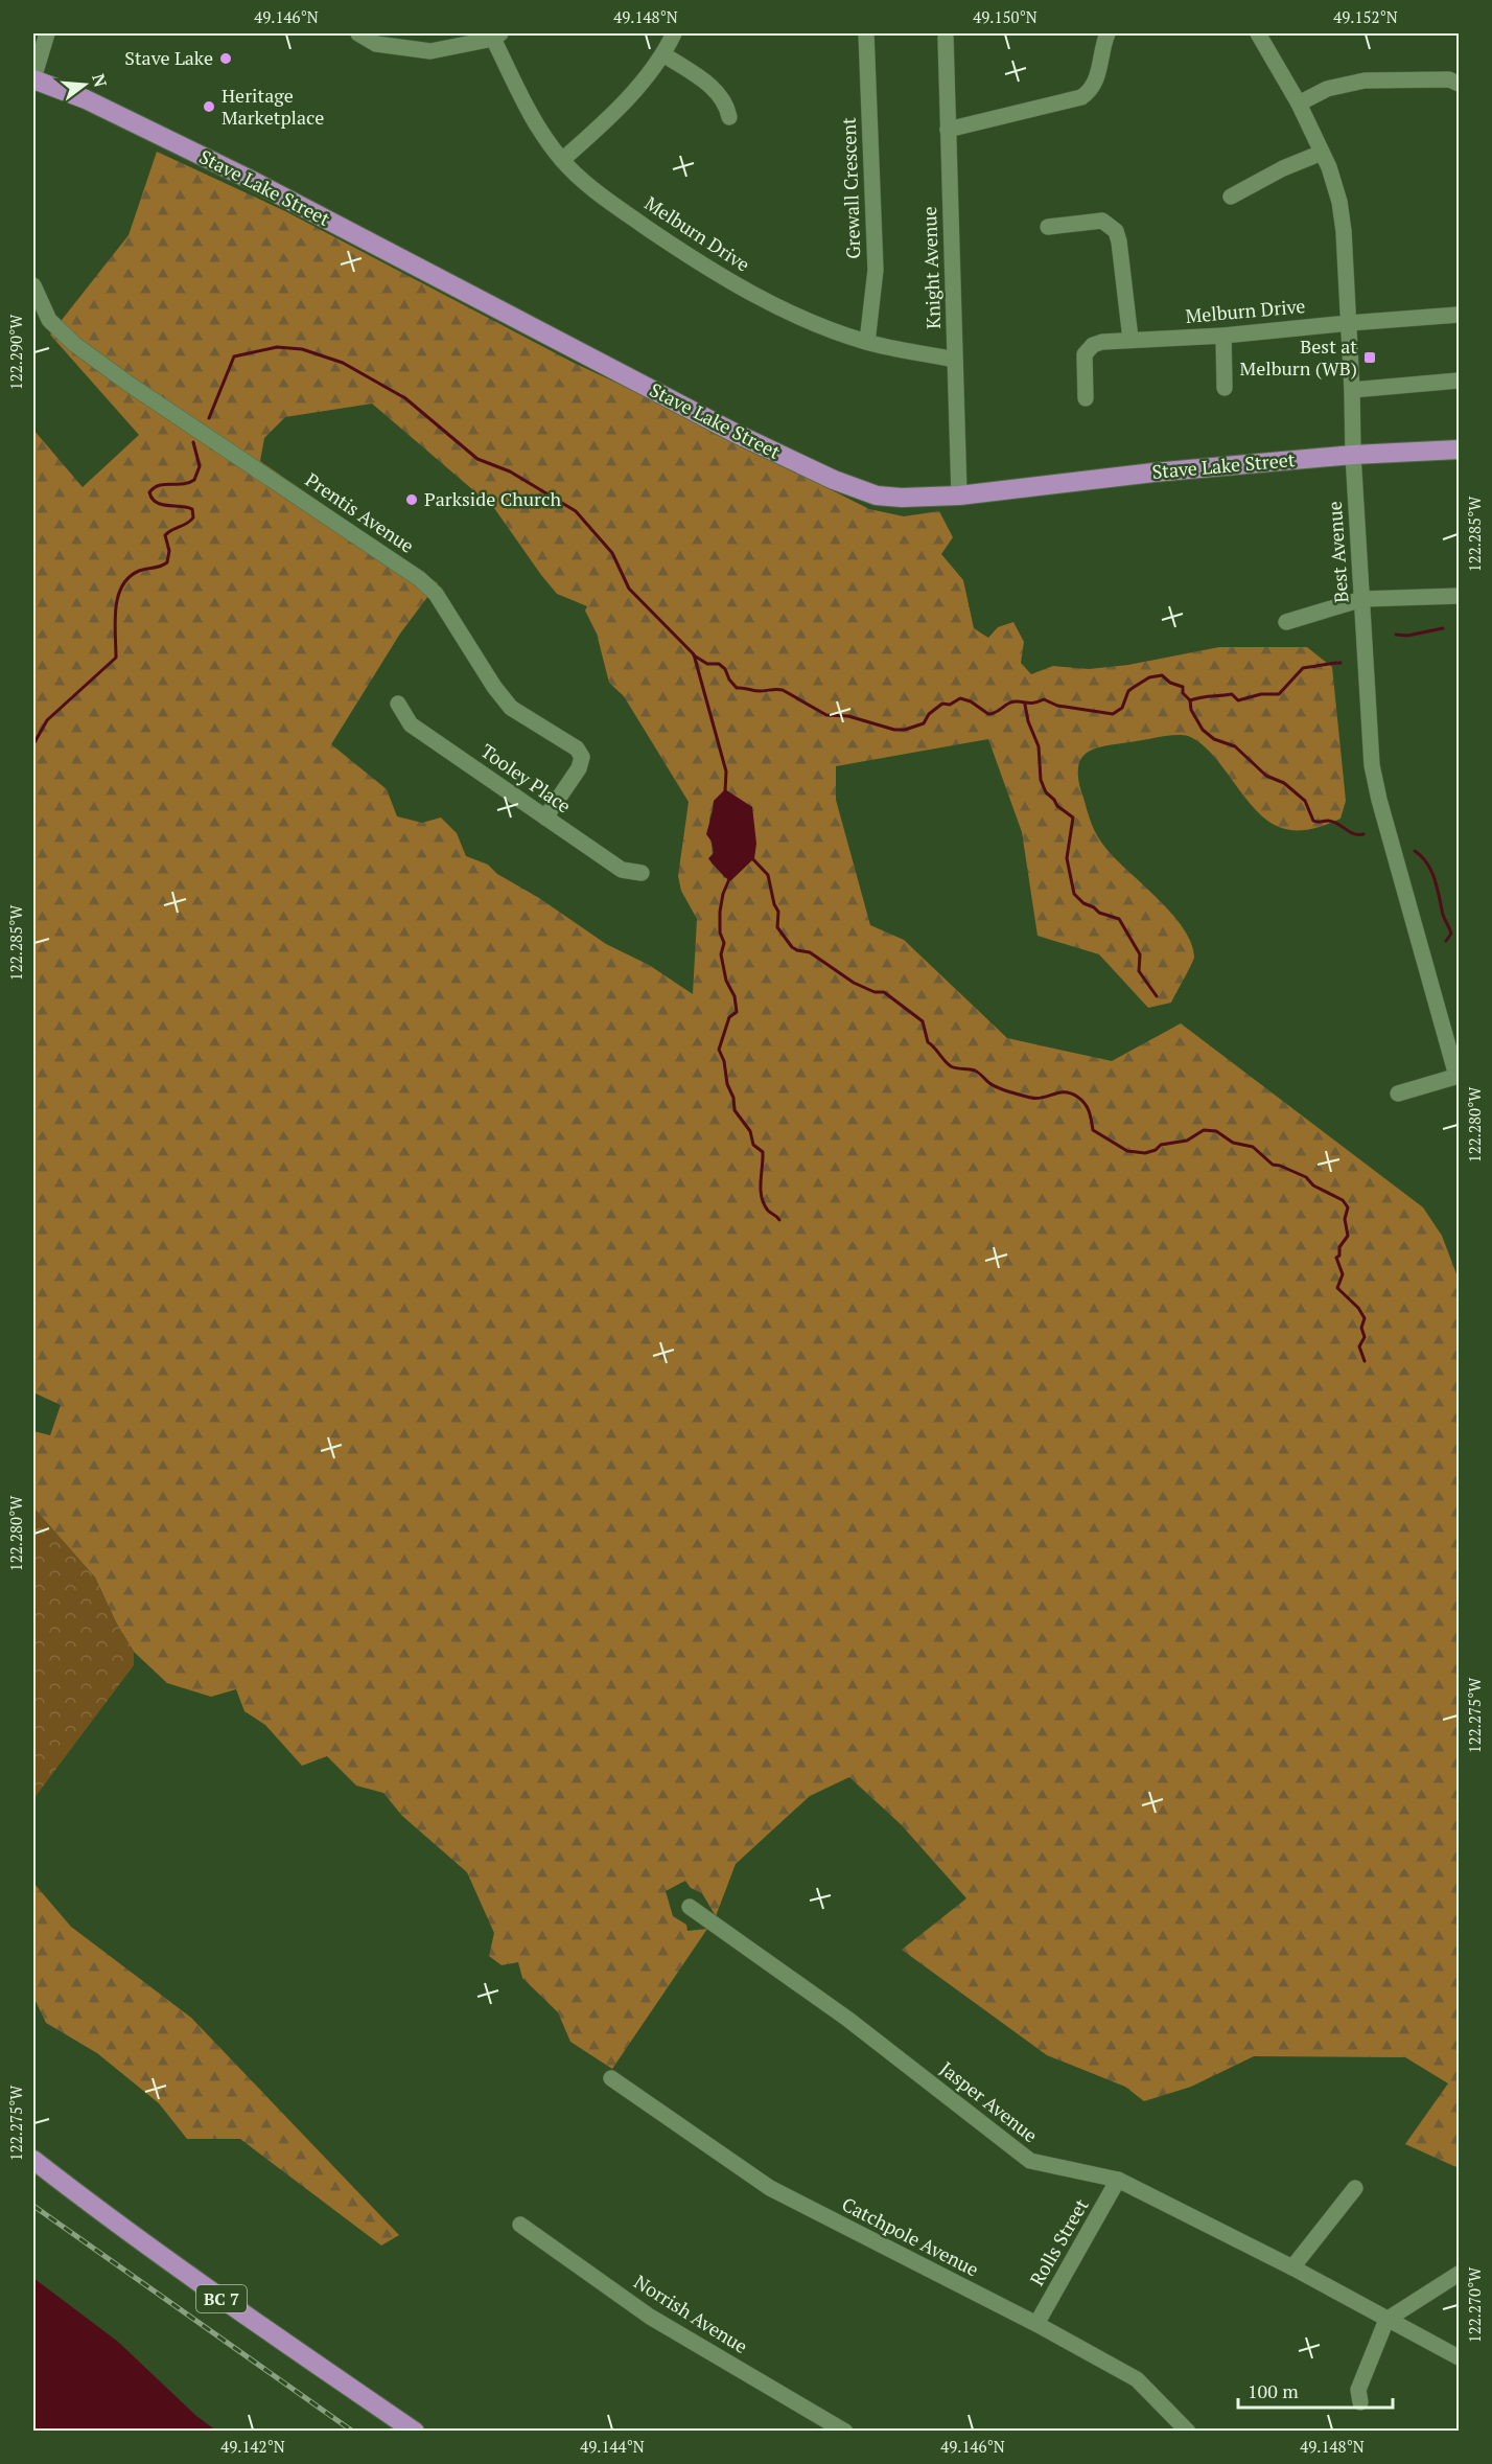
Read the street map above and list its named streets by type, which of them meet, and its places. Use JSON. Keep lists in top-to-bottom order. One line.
{"streets":{"main road":["Stave Lake Street","BC 7"],"street":["Grewall Crescent","Melburn Drive","Knight Avenue","Prentis Avenue","Best Avenue","Tooley Place","Jasper Avenue","Catchpole Avenue","Rolls Street","Norrish Avenue"]},"crossings":[["Stave Lake Street","Knight Avenue"],["Stave Lake Street","Best Avenue"],["Grewall Crescent","Melburn Drive"],["Melburn Drive","Knight Avenue"],["Melburn Drive","Best Avenue"],["Prentis Avenue","Tooley Place"],["Jasper Avenue","Rolls Street"],["Catchpole Avenue","Rolls Street"]],"places":{"other":["Stave Lake","Heritage Marketplace","Parkside Church"],"transit":["Best at Melburn (WB)"]},"scale_bar":"100 m","north":"right","coordinates":["49.146°N","49.148°N","49.150°N","49.152°N","122.290°W","122.285°W","122.280°W","122.275°W","122.270°W","49.142°N","49.144°N"]}
